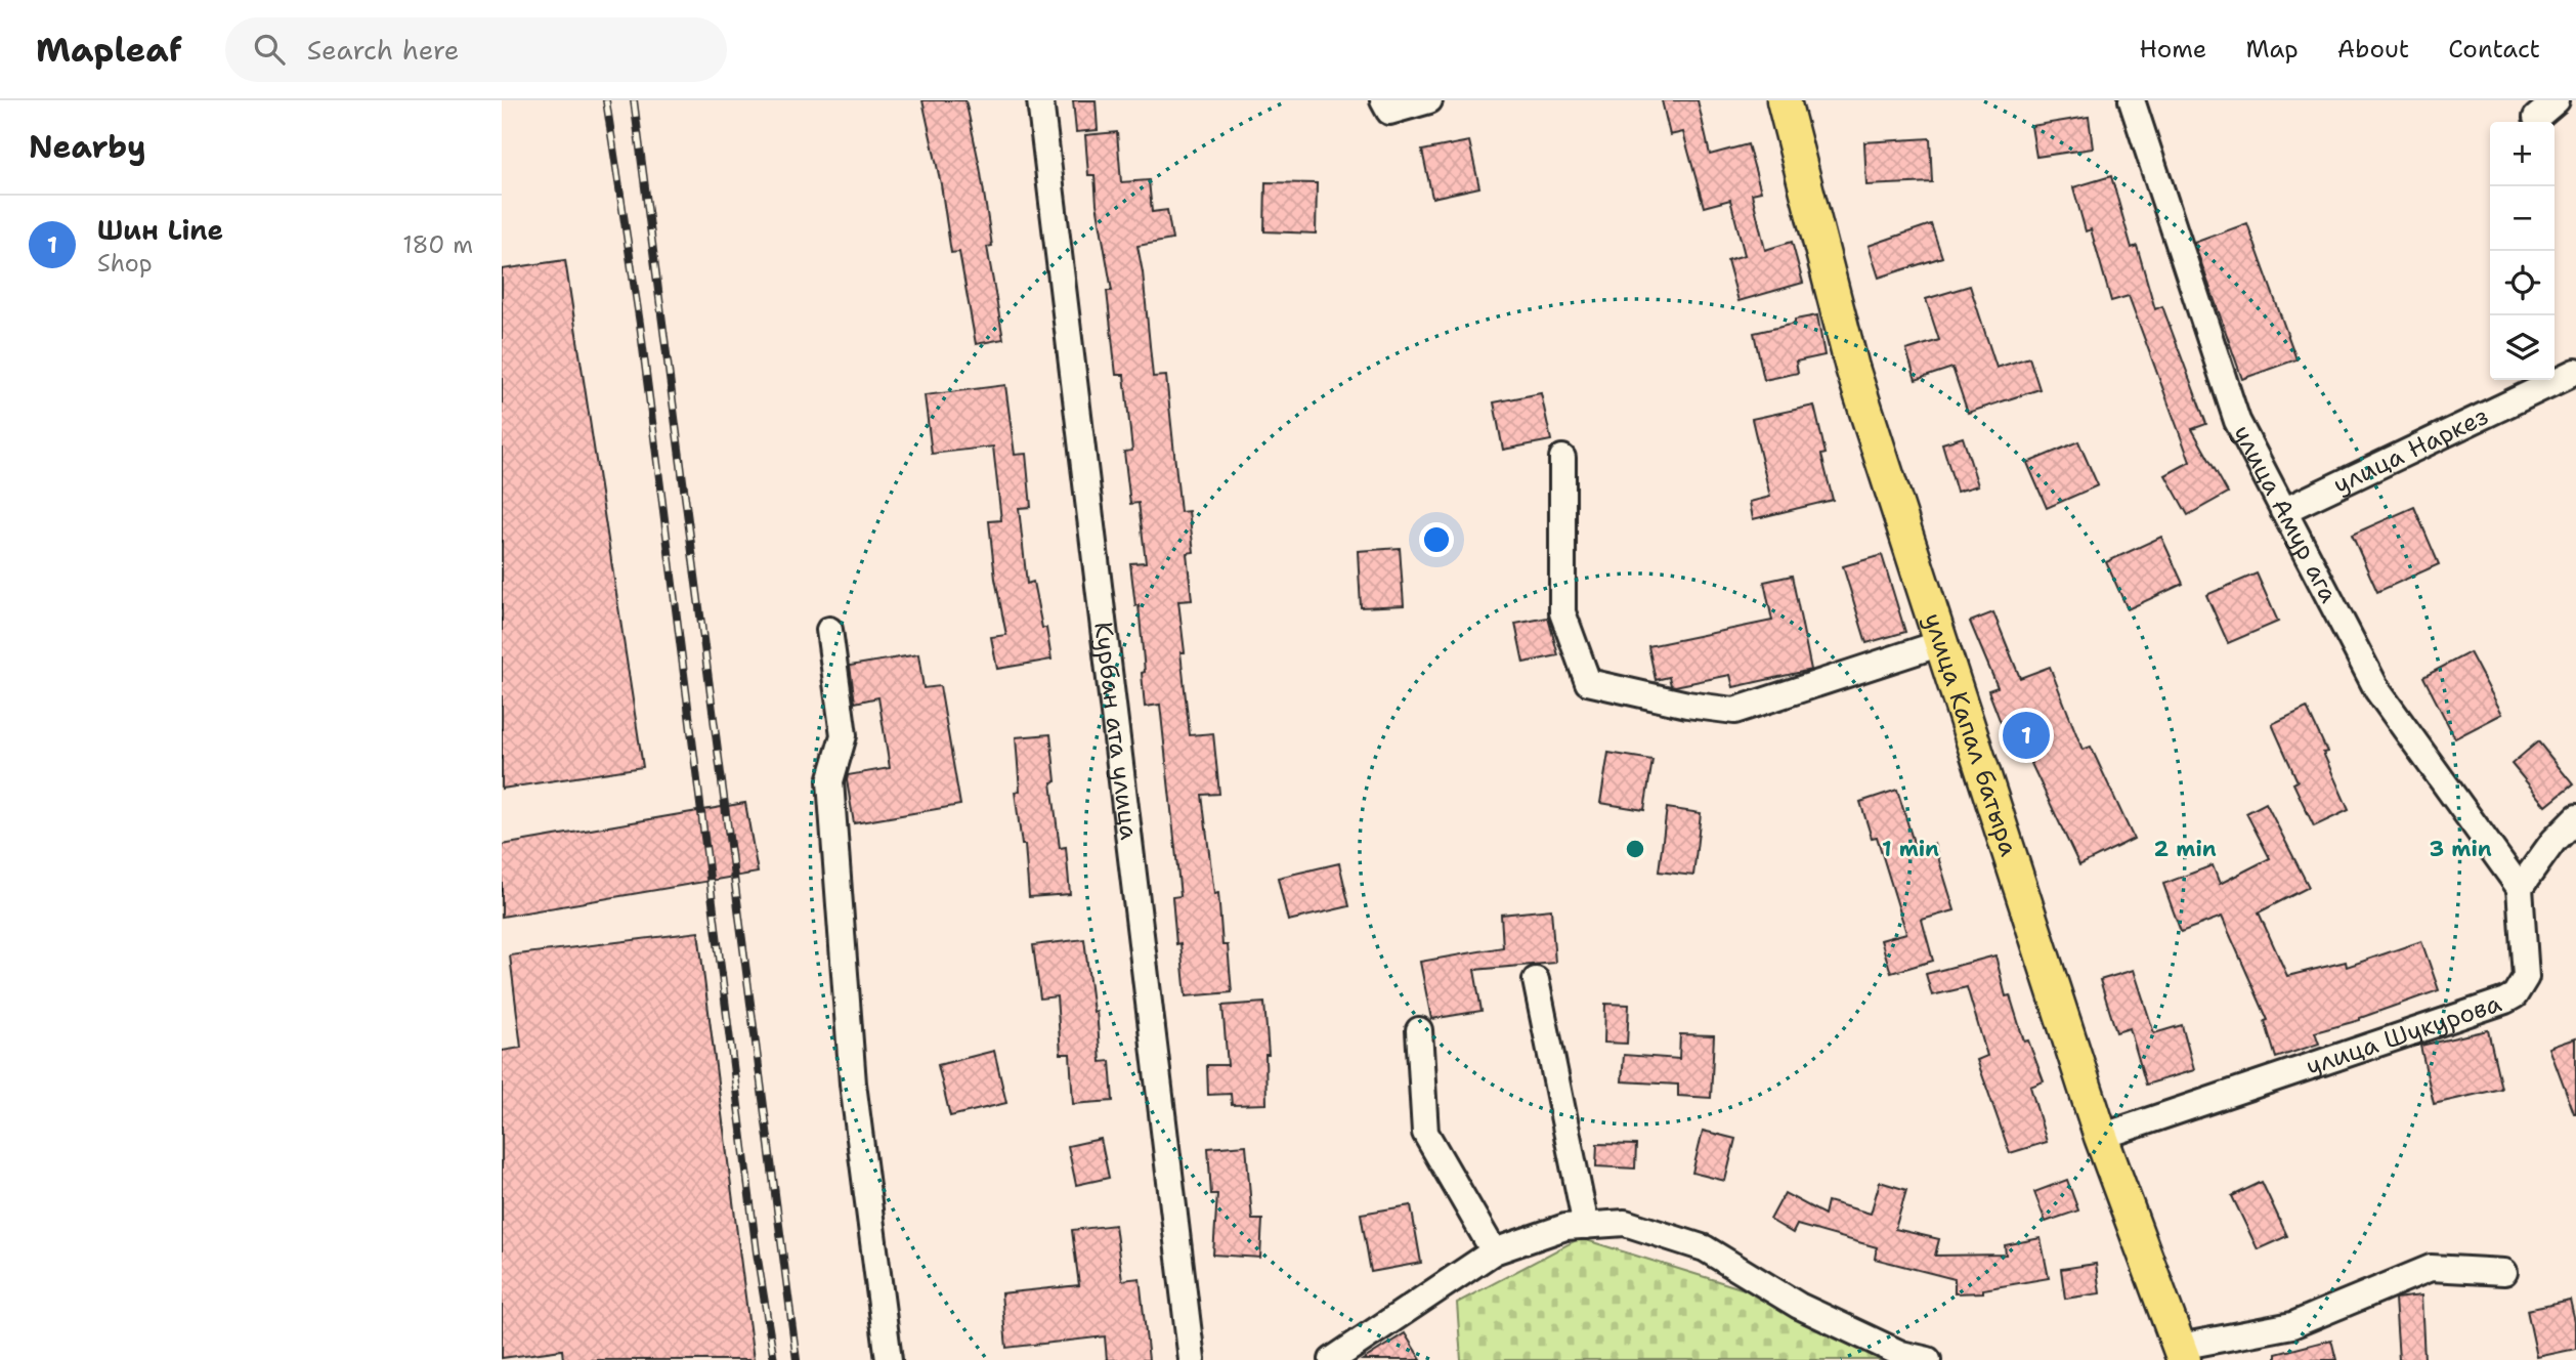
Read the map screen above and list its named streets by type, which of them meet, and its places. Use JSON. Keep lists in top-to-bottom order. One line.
{"streets":{"main road":["улица Капал батыра"],"street":["улица Наркез","улица Амур ага","Курбан ата улица","улица Шукурова"]},"crossings":[["улица Наркез","улица Амур ага"],["улица Амур ага","улица Шукурова"],["улица Капал батыра","улица Шукурова"]],"page":{"header":"Mapleaf","search":"Search here","nav":["Home","Map","About","Contact"],"heading":"Nearby","map_buttons":["+","−"],"list":[{"mark":"1","name":"Шин Line","note":"Shop","value":"180 m"}],"pins":"1"},"rings":["1 min","2 min","3 min"]}
